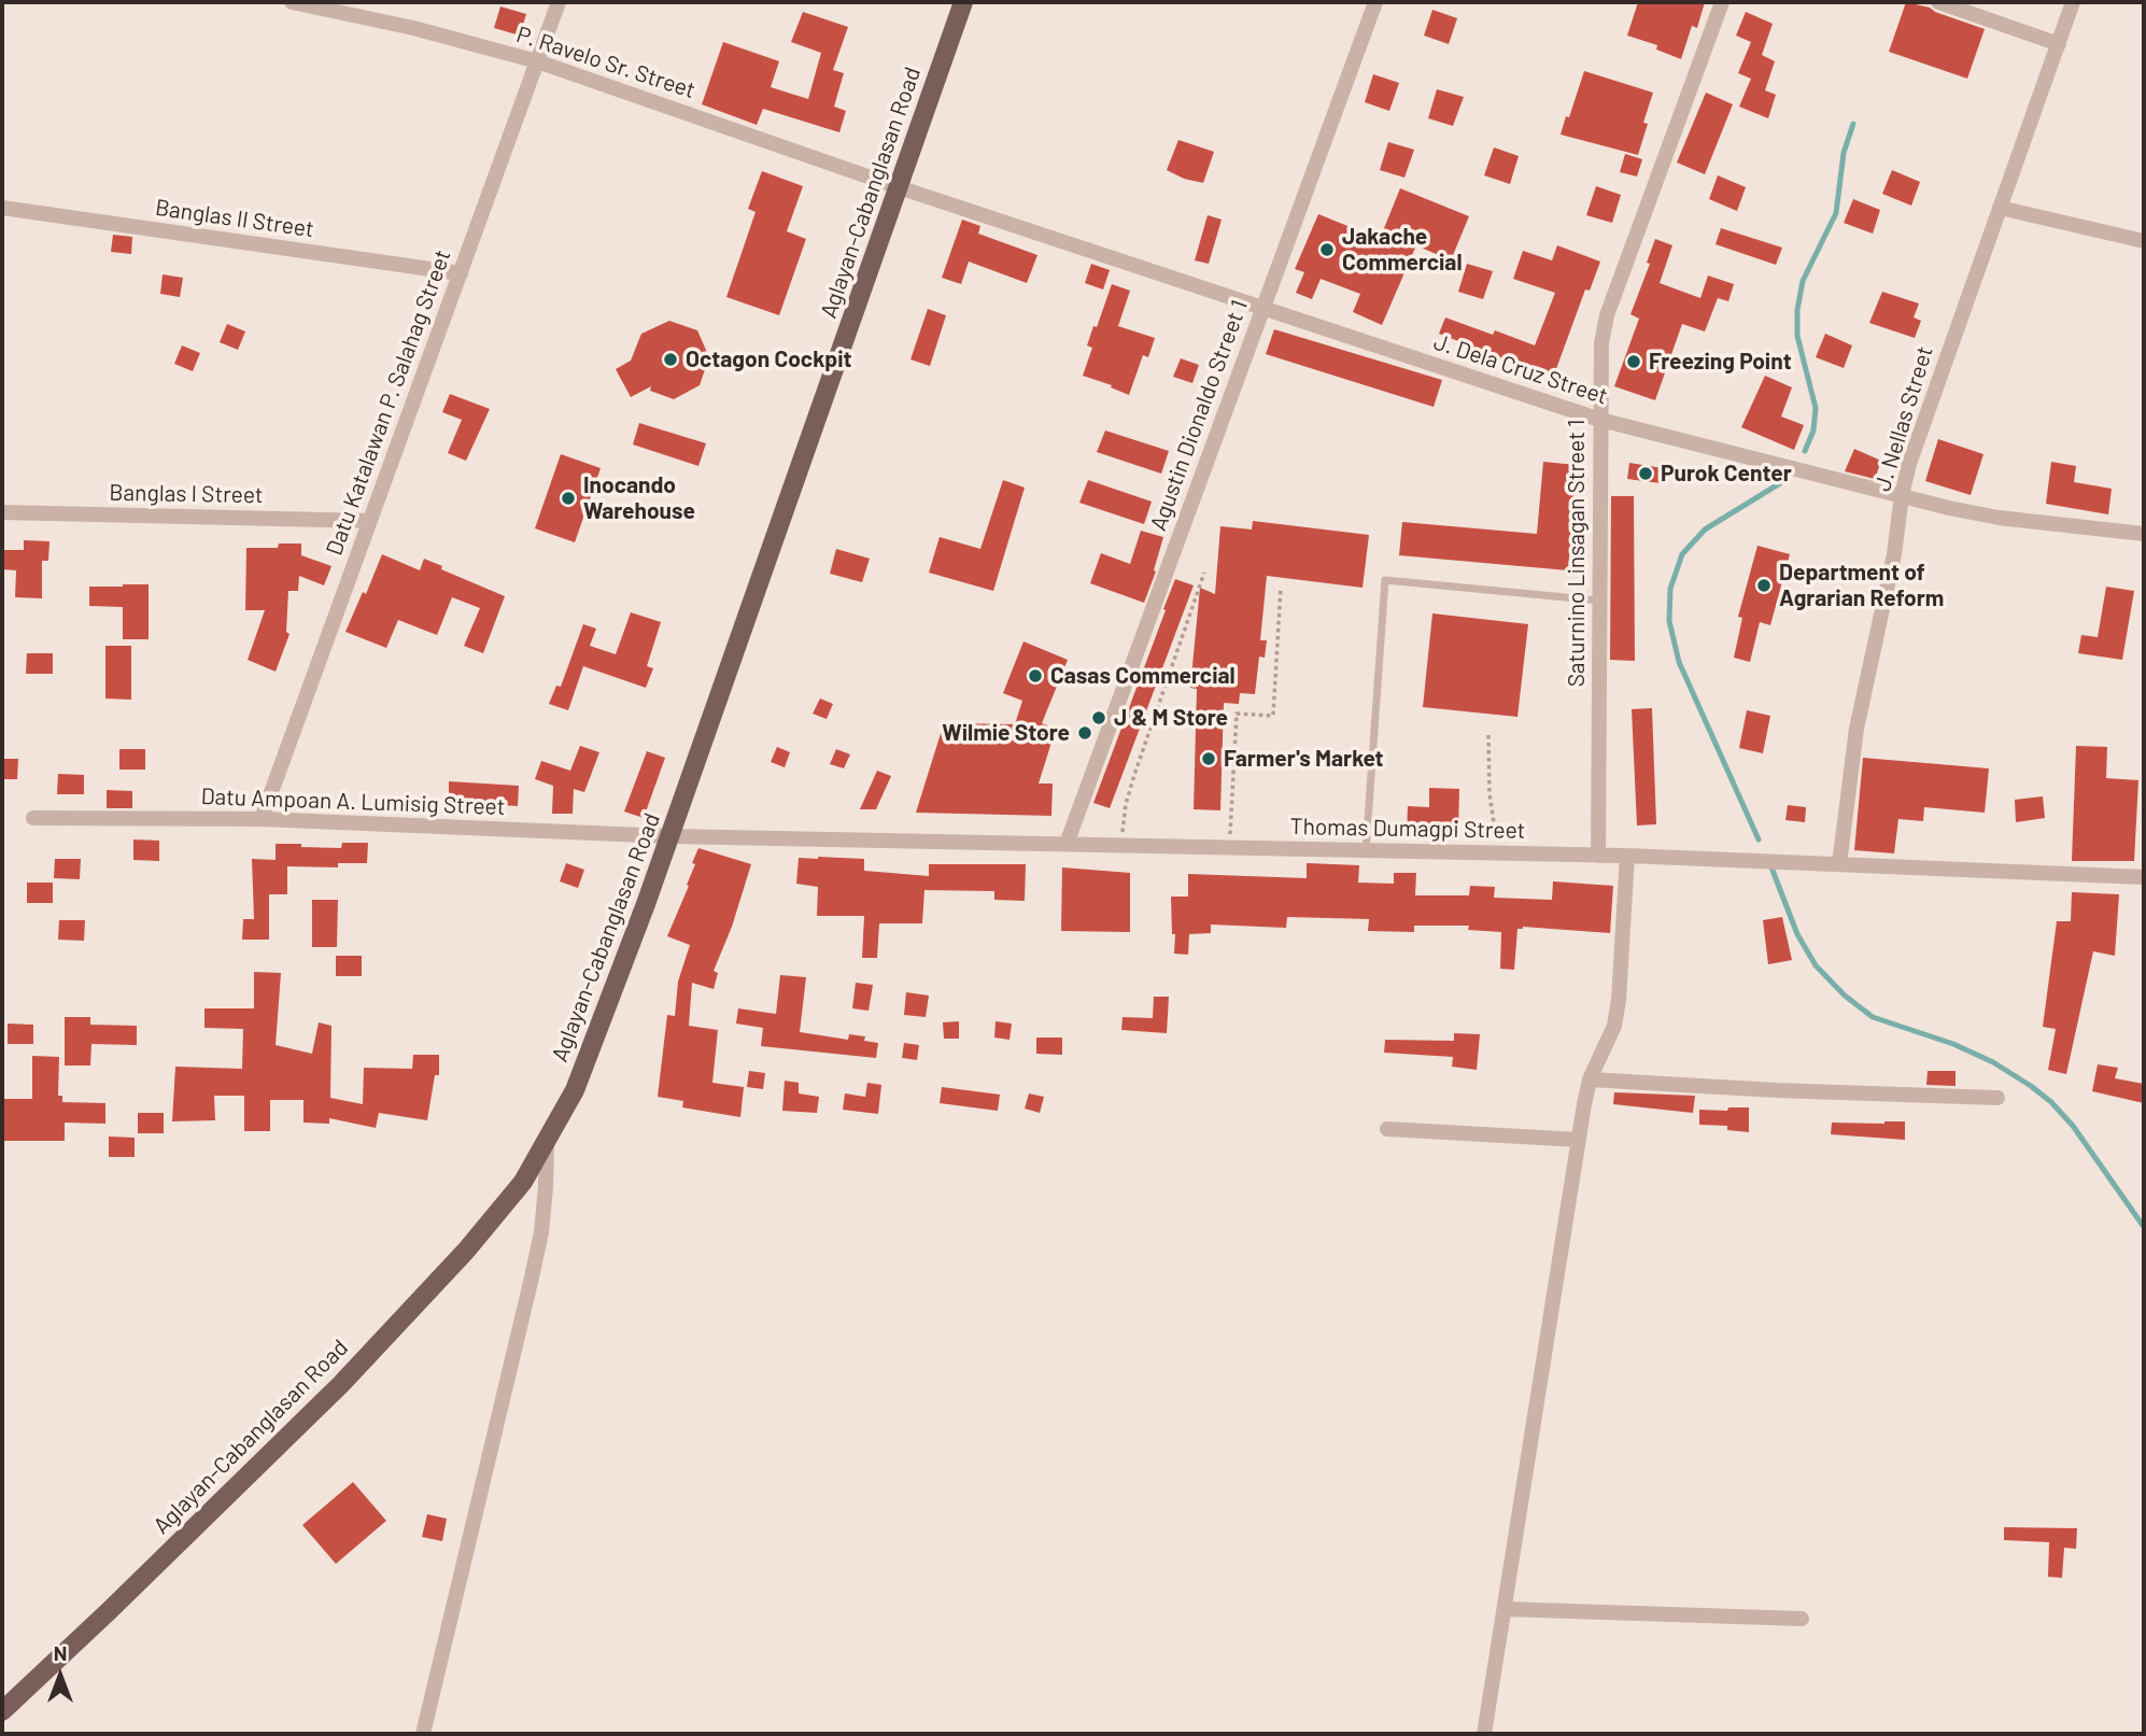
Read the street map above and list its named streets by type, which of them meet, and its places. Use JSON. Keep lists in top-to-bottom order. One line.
{"streets":{"main road":["Aglayan-Cabanglasan Road"],"street":["P. Ravelo Sr. Street","Banglas II Street","J. Dela Cruz Street","Datu Katalawan P. Salahag Street","Agustin Dionaldo Street 1","J. Nellas Street","Banglas I Street","Saturnino Linsagan Street 1","Datu Ampoan A. Lumisig Street","Thomas Dumagpi Street"]},"crossings":[["P. Ravelo Sr. Street","Aglayan-Cabanglasan Road"],["P. Ravelo Sr. Street","J. Dela Cruz Street"],["P. Ravelo Sr. Street","Datu Katalawan P. Salahag Street"],["Aglayan-Cabanglasan Road","J. Dela Cruz Street"],["Aglayan-Cabanglasan Road","Datu Ampoan A. Lumisig Street"],["Aglayan-Cabanglasan Road","Thomas Dumagpi Street"],["Banglas II Street","Datu Katalawan P. Salahag Street"],["J. Dela Cruz Street","Agustin Dionaldo Street 1"],["J. Dela Cruz Street","J. Nellas Street"],["J. Dela Cruz Street","Saturnino Linsagan Street 1"],["Datu Katalawan P. Salahag Street","Banglas I Street"],["Datu Katalawan P. Salahag Street","Datu Ampoan A. Lumisig Street"],["Agustin Dionaldo Street 1","Thomas Dumagpi Street"],["J. Nellas Street","Thomas Dumagpi Street"],["Saturnino Linsagan Street 1","Thomas Dumagpi Street"],["Datu Ampoan A. Lumisig Street","Thomas Dumagpi Street"]],"places":["Jakache Commercial","Octagon Cockpit","Freezing Point","Purok Center","Inocando Warehouse","Department of Agrarian Reform","Casas Commercial","J & M Store","Wilmie Store","Farmer's Market"],"north":"top"}
